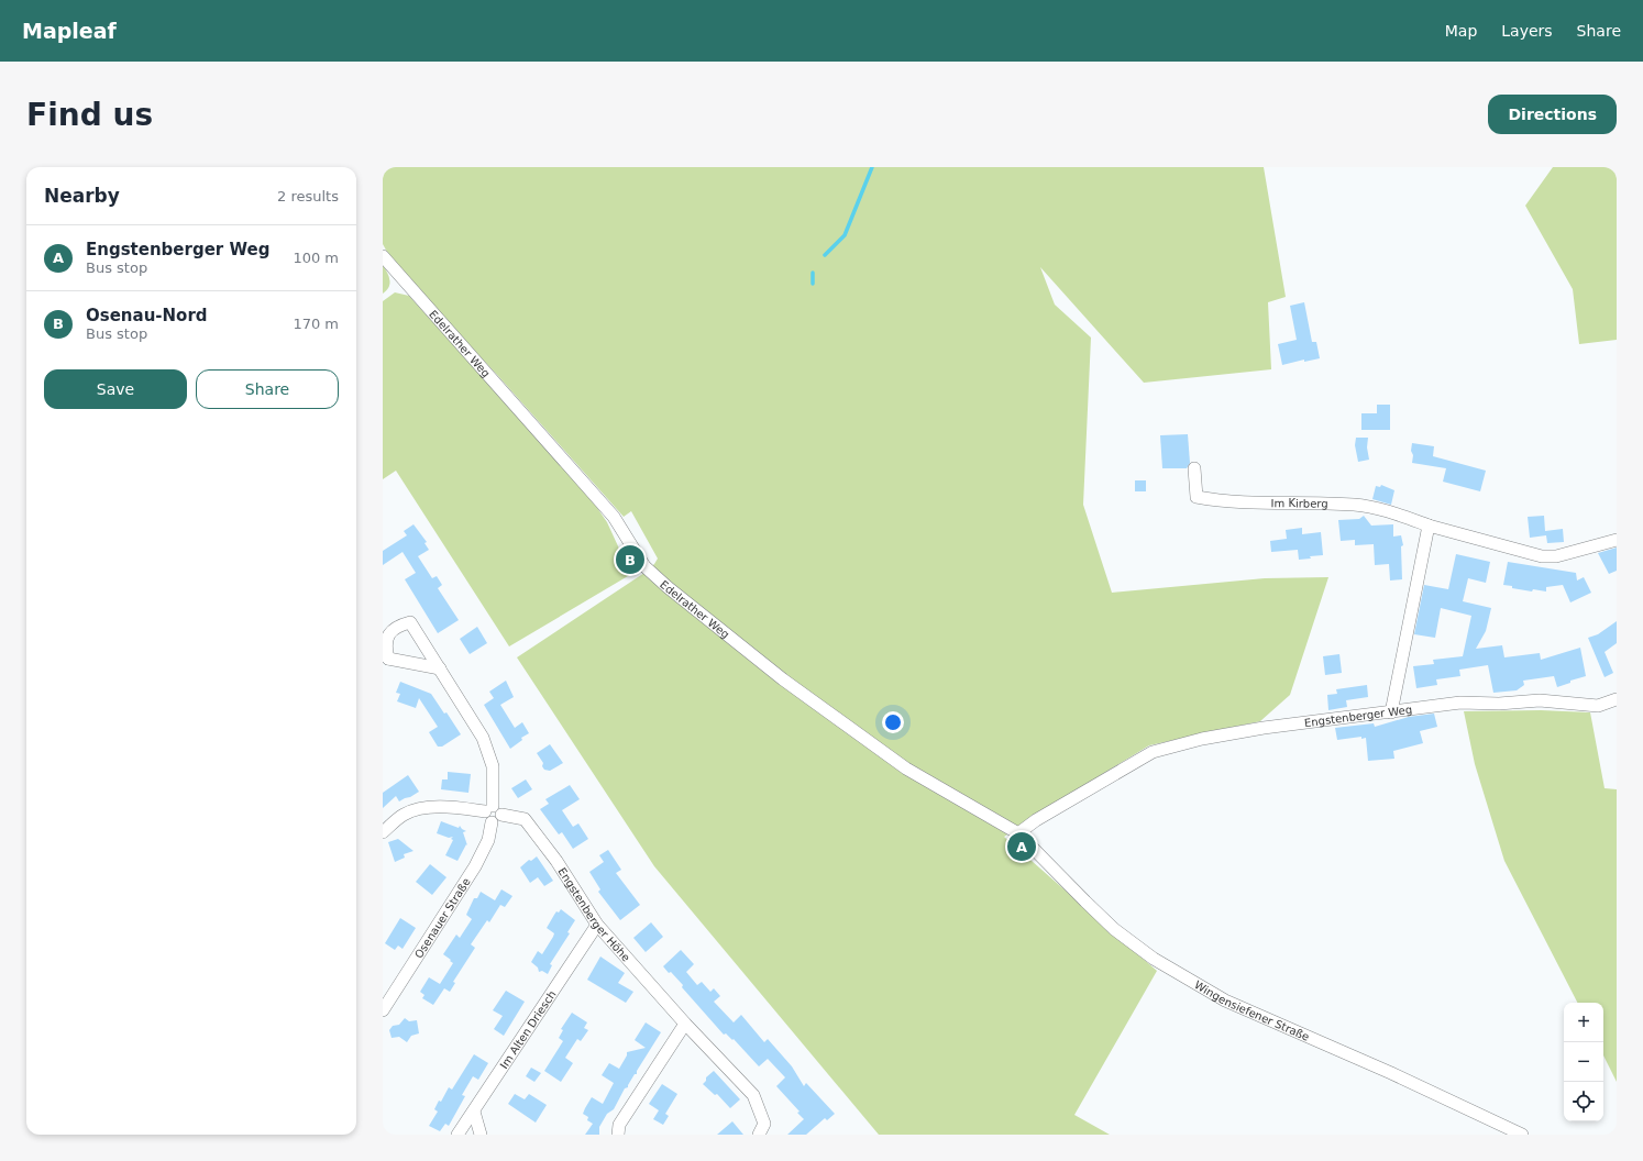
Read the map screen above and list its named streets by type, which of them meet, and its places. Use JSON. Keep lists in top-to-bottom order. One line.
{"streets":{"street":["Edelrather Weg","Im Kirberg","Engstenberger Weg","Engstenberger Höhe","Osenauer Straße","Wingensiefener Straße","Im Alten Driesch"]},"crossings":[["Edelrather Weg","Engstenberger Weg"],["Edelrather Weg","Wingensiefener Straße"],["Engstenberger Weg","Wingensiefener Straße"],["Engstenberger Höhe","Osenauer Straße"],["Engstenberger Höhe","Im Alten Driesch"]],"page":{"header":"Mapleaf","nav":["Map","Layers","Share"],"buttons":["Directions",["Save","Share"]],"title":"Find us","heading":["Nearby","2 results"],"list":[{"mark":"A","name":"Engstenberger Weg","note":"Bus stop","value":"100 m"},{"mark":"B","name":"Osenau-Nord","note":"Bus stop","value":"170 m"}],"pins":["B","A"],"map_buttons":["+","−"]}}
